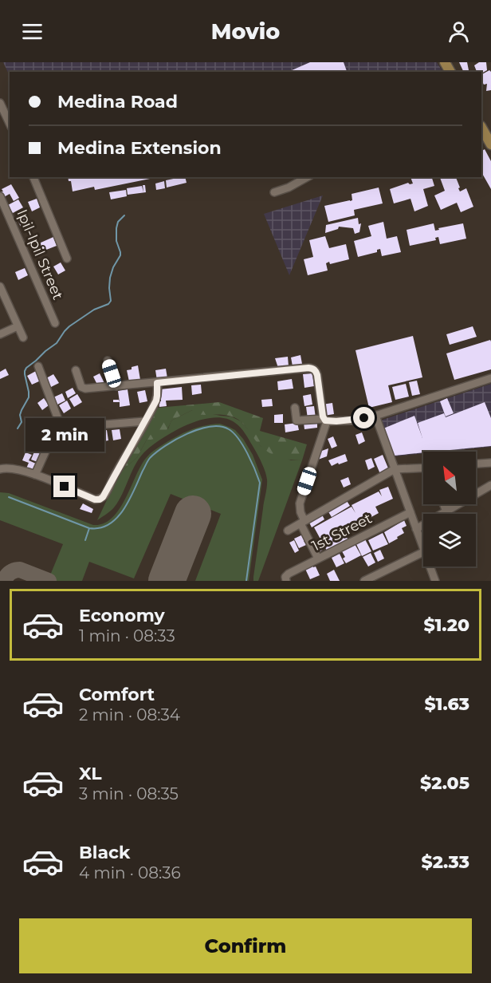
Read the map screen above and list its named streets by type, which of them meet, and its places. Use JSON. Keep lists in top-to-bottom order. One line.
{"streets":{"street":["Ipil-Ipil Street","1st Street"]},"north":"top left","page":{"header":"Movio","banner":["Medina Road","Medina Extension"],"bubble":"2 min","list":[{"name":"Economy","note":"1 min · 08:33","value":"$1.20"},{"name":"Comfort","note":"2 min · 08:34","value":"$1.63"},{"name":"XL","note":"3 min · 08:35","value":"$2.05"},{"name":"Black","note":"4 min · 08:36","value":"$2.33"}],"buttons":"Confirm"}}
